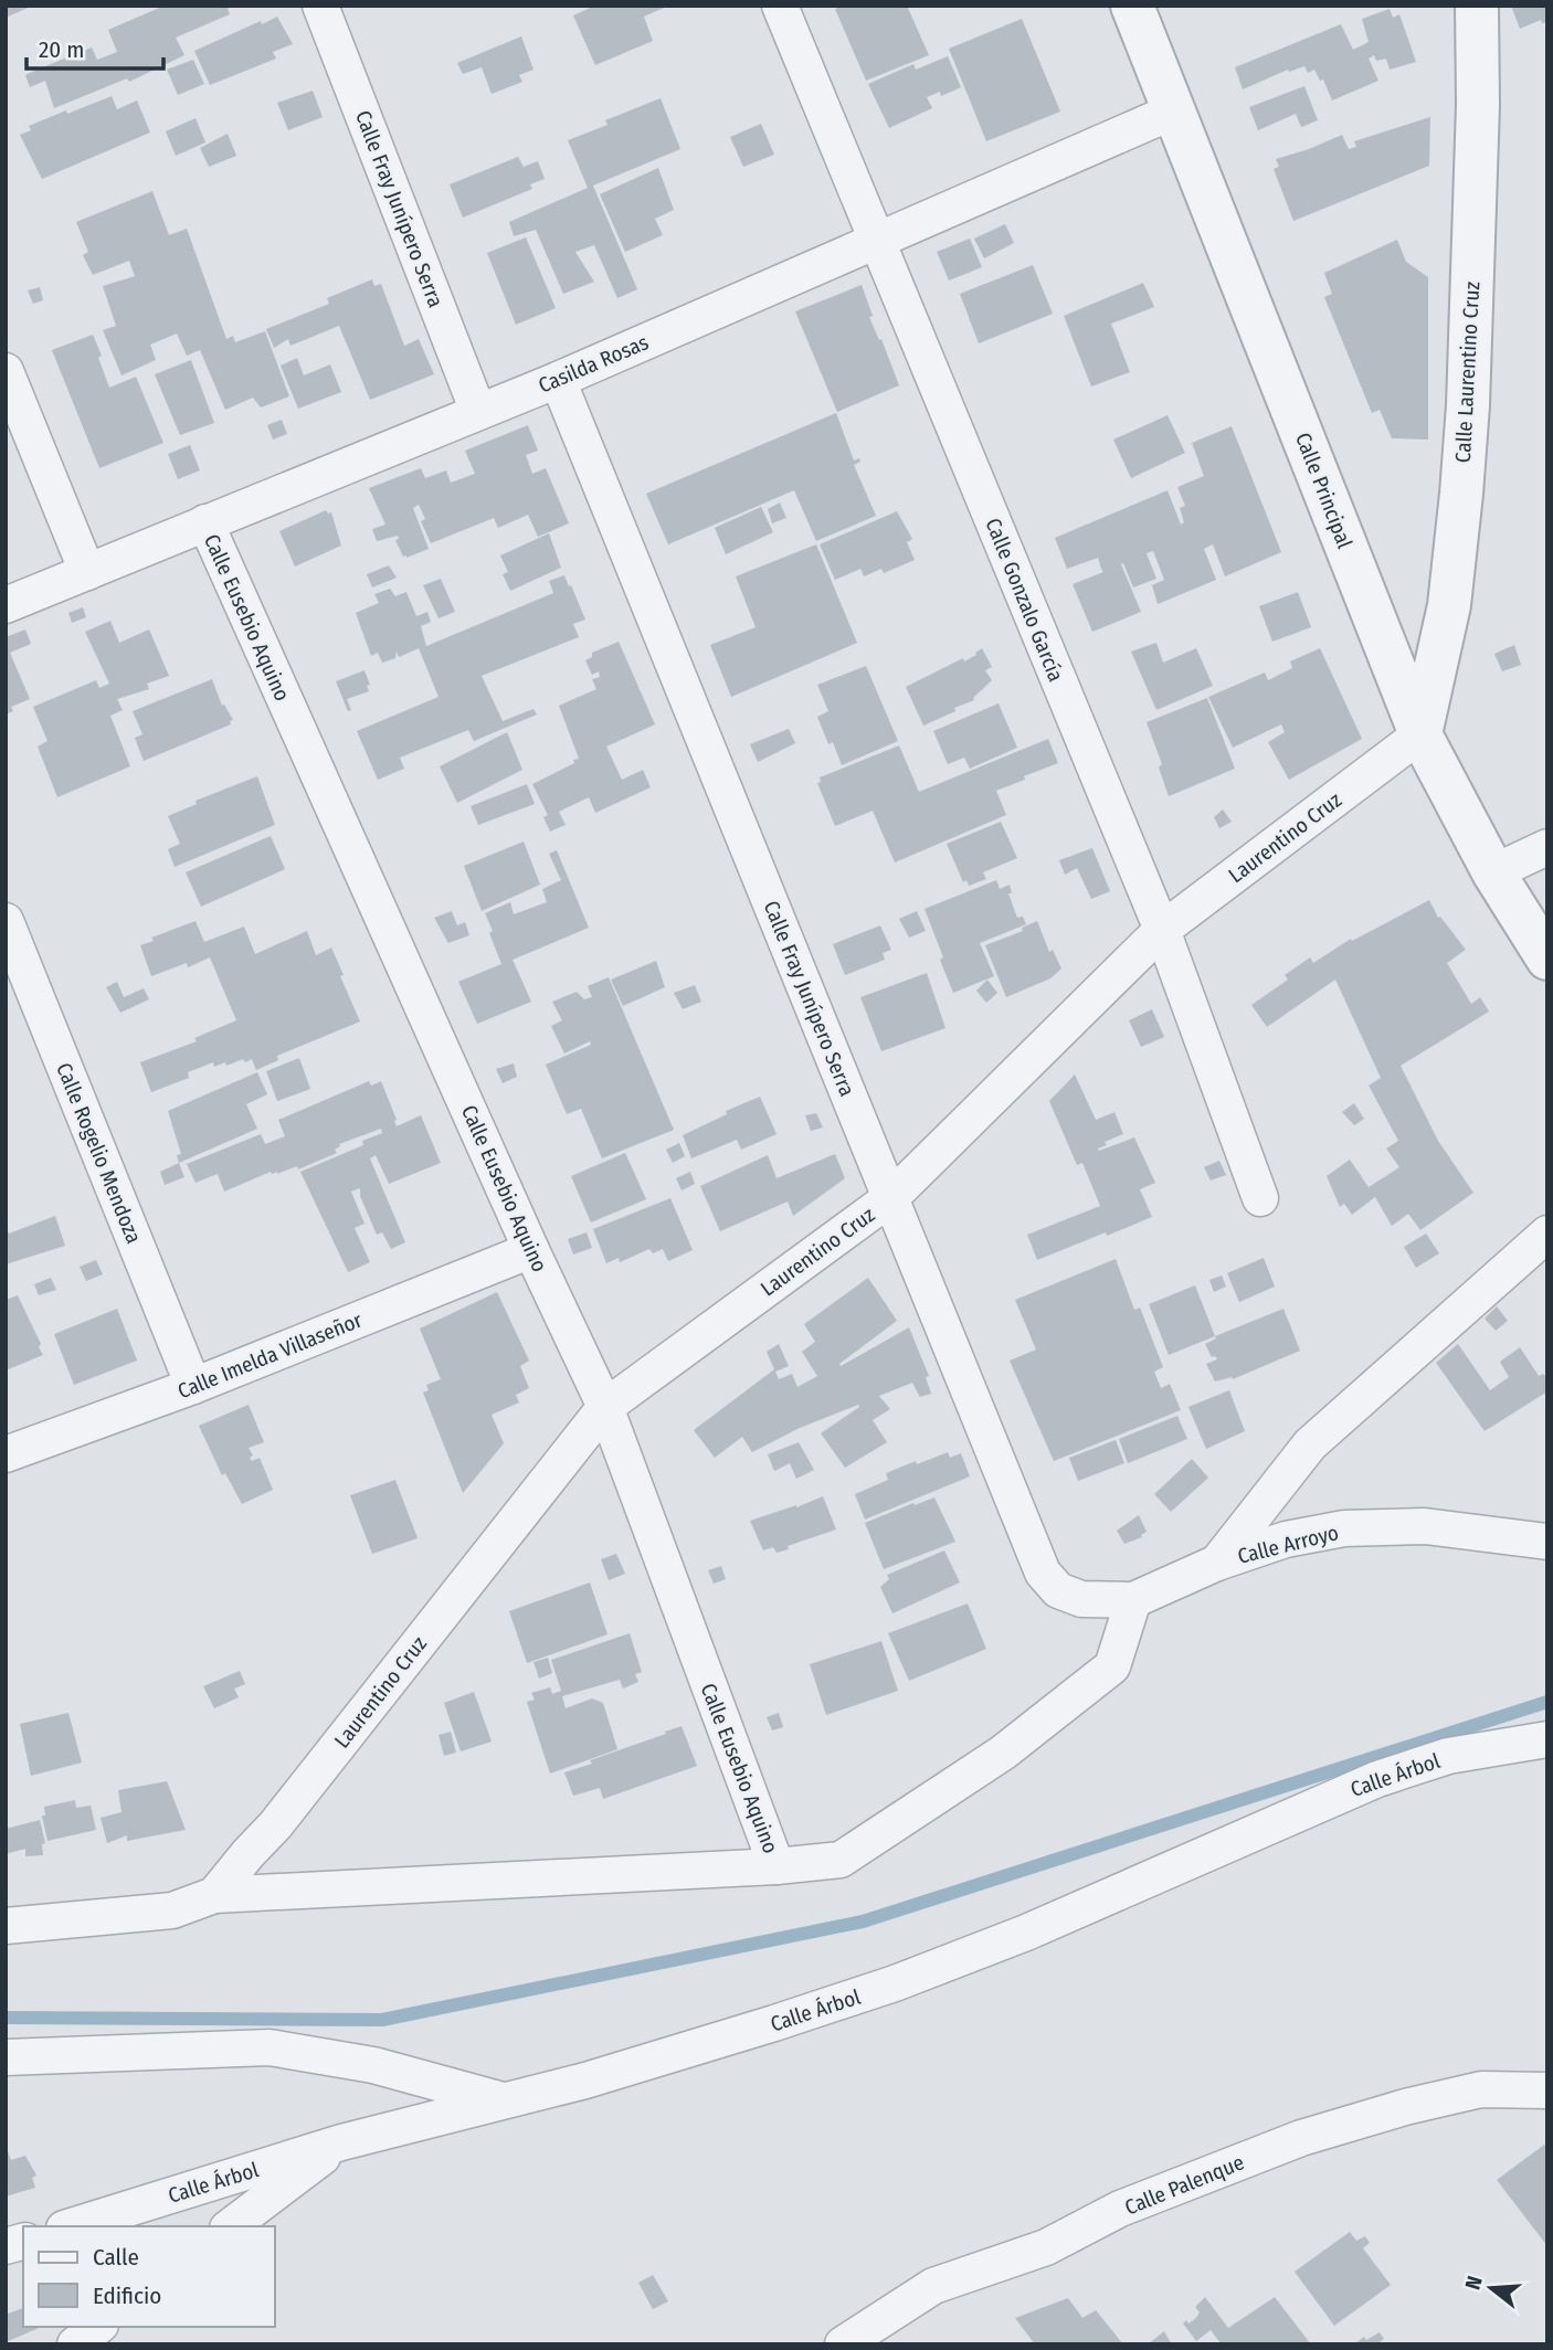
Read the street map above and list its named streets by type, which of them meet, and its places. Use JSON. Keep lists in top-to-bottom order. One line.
{"streets":{"street":["Calle Fray Junípero Serra","Casilda Rosas","Calle Laurentino Cruz","Calle Principal","Calle Gonzalo García","Calle Eusebio Aquino","Laurentino Cruz","Calle Rogelio Mendoza","Calle Imelda Villaseñor","Calle Arroyo","Calle Árbol","Calle Palenque"]},"crossings":[["Calle Fray Junípero Serra","Casilda Rosas"],["Calle Fray Junípero Serra","Laurentino Cruz"],["Calle Fray Junípero Serra","Calle Arroyo"],["Casilda Rosas","Calle Principal"],["Casilda Rosas","Calle Gonzalo García"],["Casilda Rosas","Calle Eusebio Aquino"],["Calle Laurentino Cruz","Calle Principal"],["Calle Laurentino Cruz","Laurentino Cruz"],["Calle Principal","Laurentino Cruz"],["Calle Gonzalo García","Laurentino Cruz"],["Calle Eusebio Aquino","Laurentino Cruz"],["Calle Eusebio Aquino","Calle Imelda Villaseñor"],["Calle Rogelio Mendoza","Calle Imelda Villaseñor"]],"legend":["Calle","Edificio"],"scale_bar":"20 m","north":"left"}
